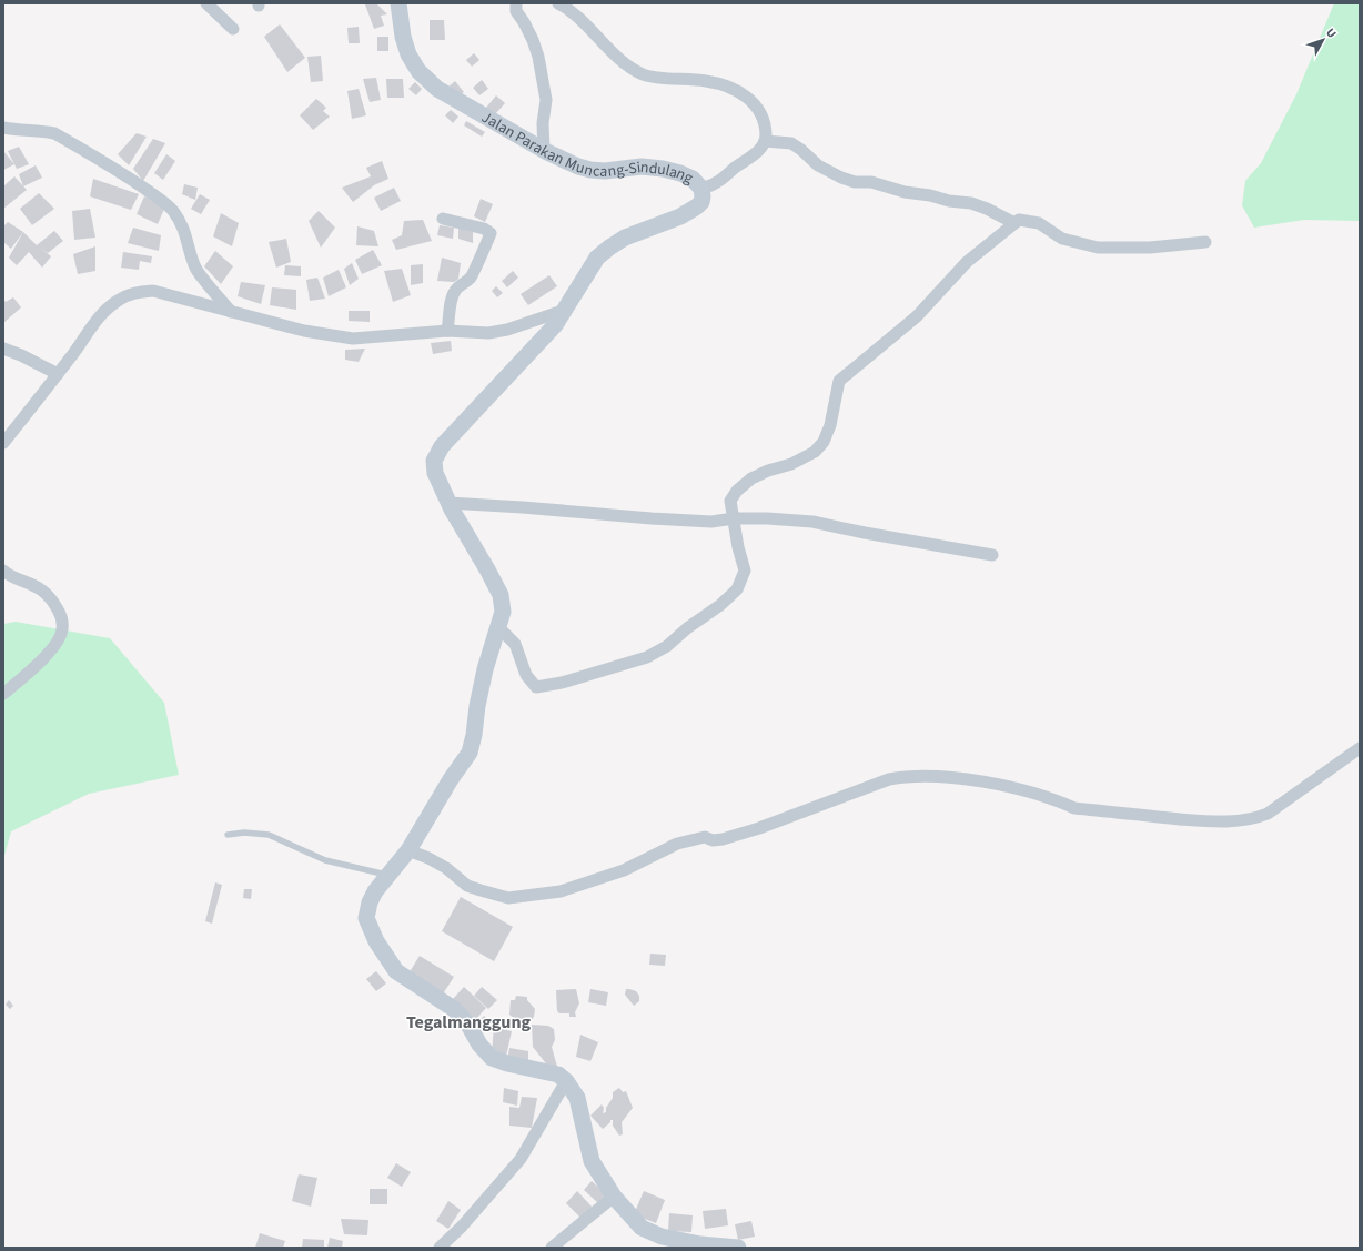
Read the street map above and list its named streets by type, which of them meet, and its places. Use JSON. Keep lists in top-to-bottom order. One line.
{"streets":{"street":["Jalan Parakan Muncang-Sindulang"]},"districts":["Tegalmanggung"],"north":"top right"}
